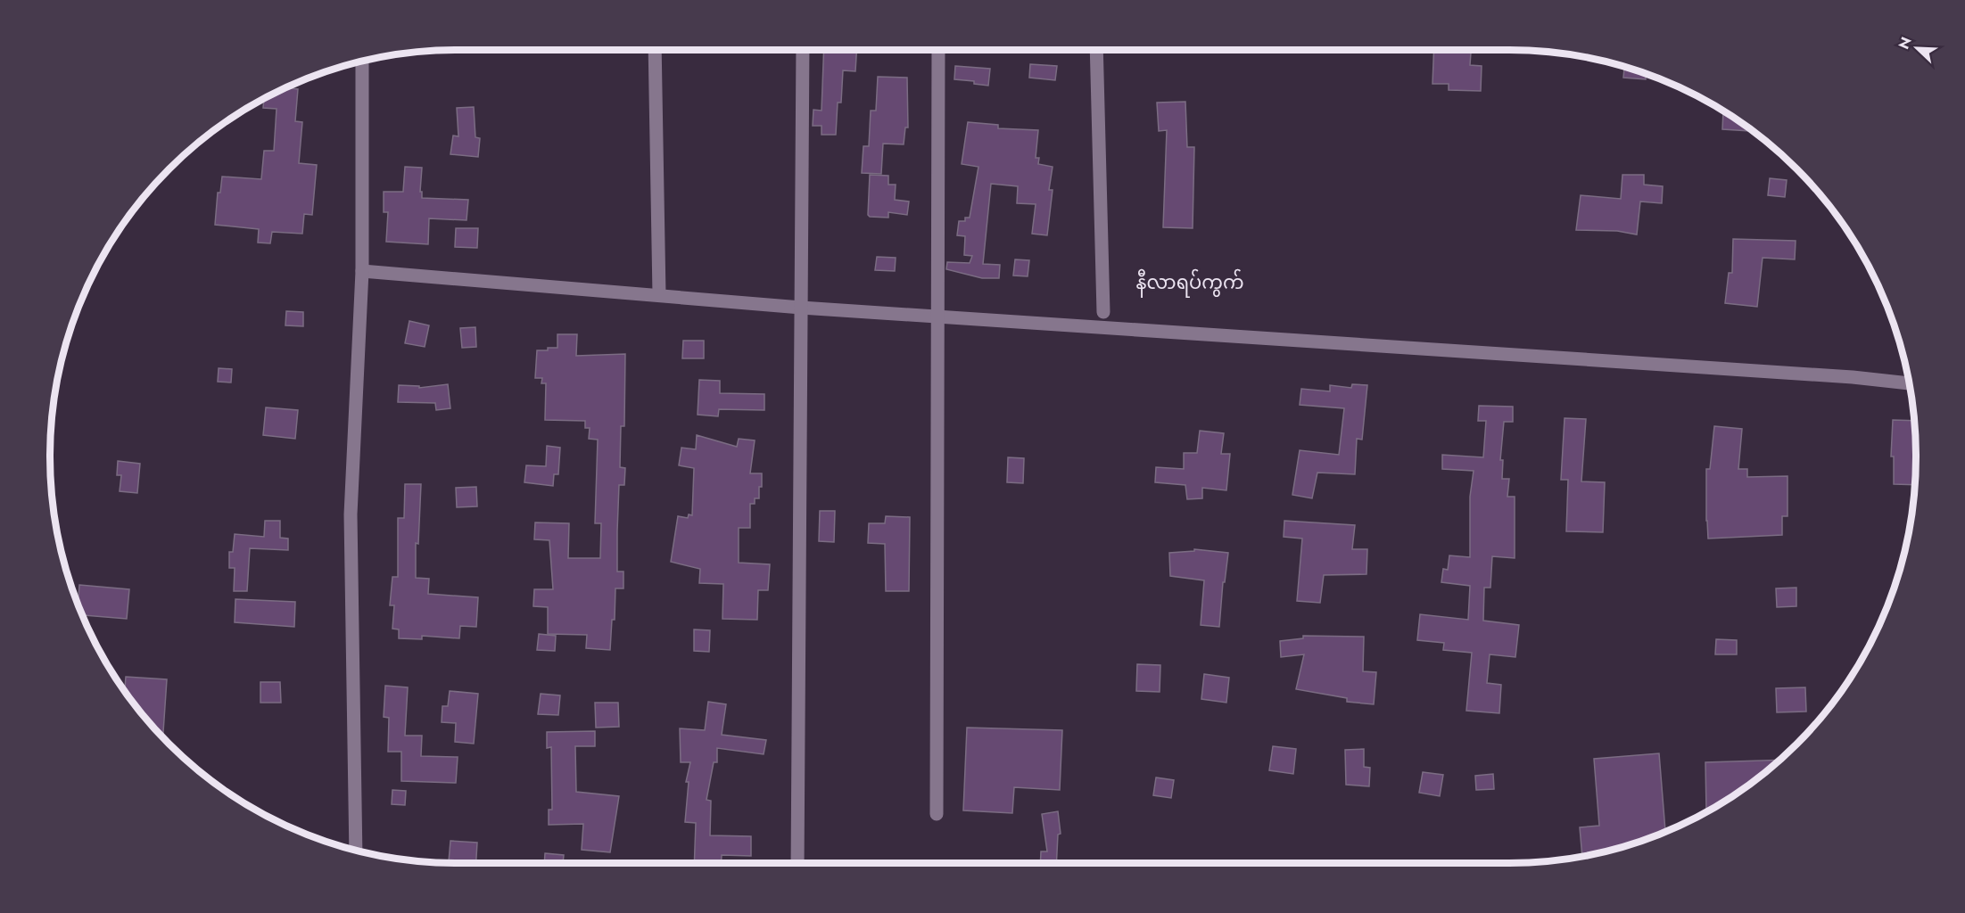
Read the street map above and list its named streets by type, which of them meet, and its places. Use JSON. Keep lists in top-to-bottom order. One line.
{"districts":["နီလာရပ်ကွက်"],"north":"top left"}
